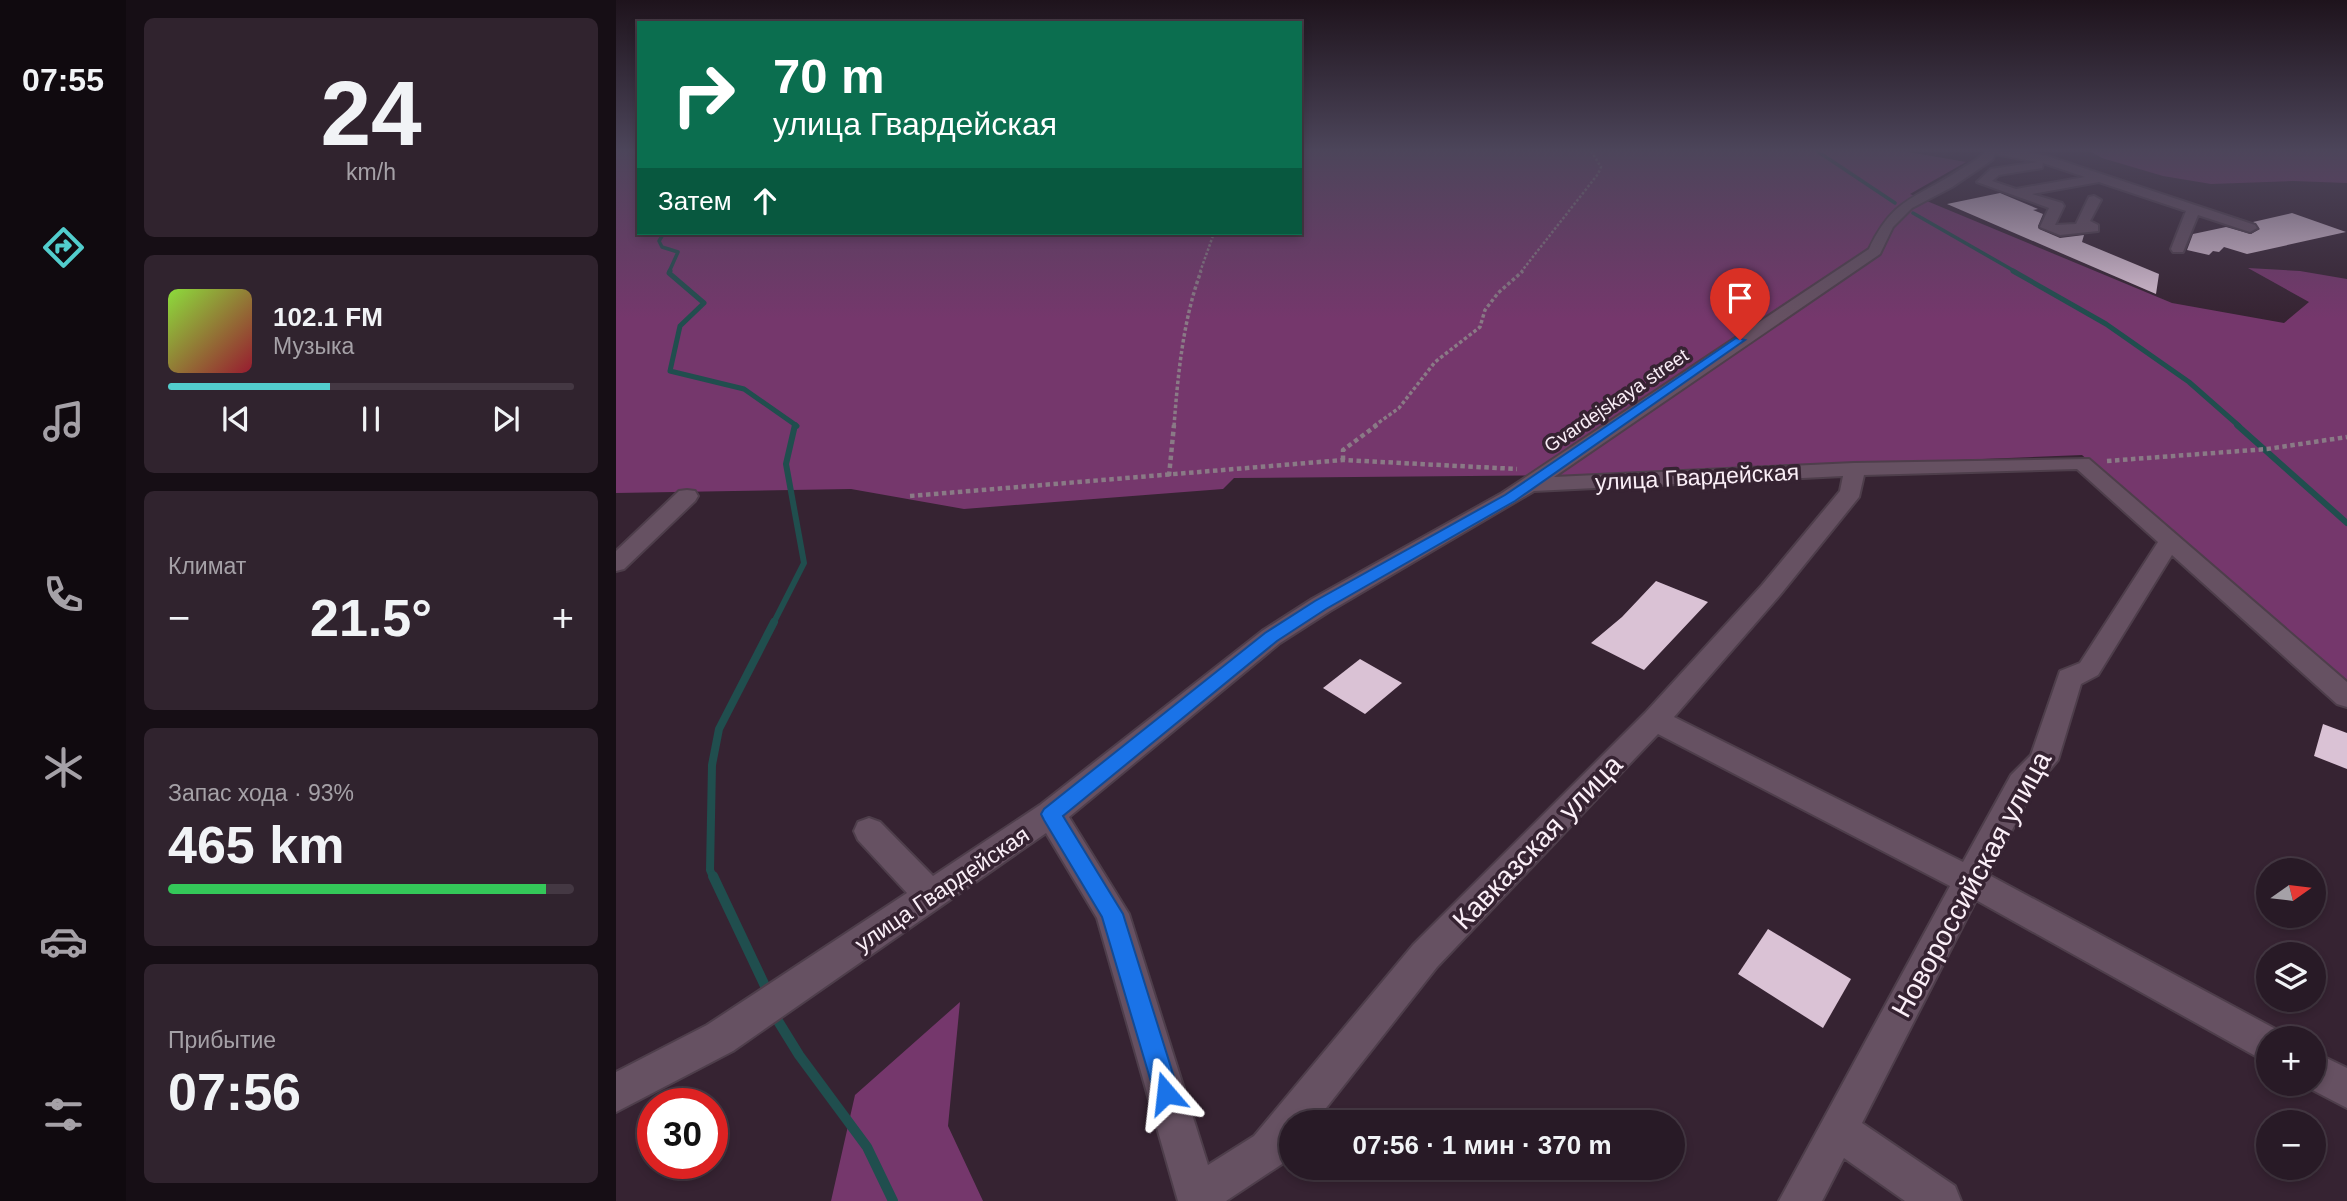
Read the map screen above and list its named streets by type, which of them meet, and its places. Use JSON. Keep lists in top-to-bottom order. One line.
{"streets":{"street":["Gvardejskaya street","улица Гвардейская","Кавказская улица","Новороссийская улица"]},"crossings":[["Gvardejskaya street","улица Гвардейская"],["улица Гвардейская","Кавказская улица"]],"north":"right","page":{"tabs":"07:55","tile":[["24","km/h"],"Климат",["Запас хода · 93%","465 km"],["Прибытие","07:56"]],"turn":["70 m","улица Гвардейская"],"then":"Затем","song":["102.1 FM","Музыка"],"heat":["−","21.5°","+"],"map_buttons":["+","−"],"limit":"30","trip":"07:56 · 1 мин · 370 m"}}
